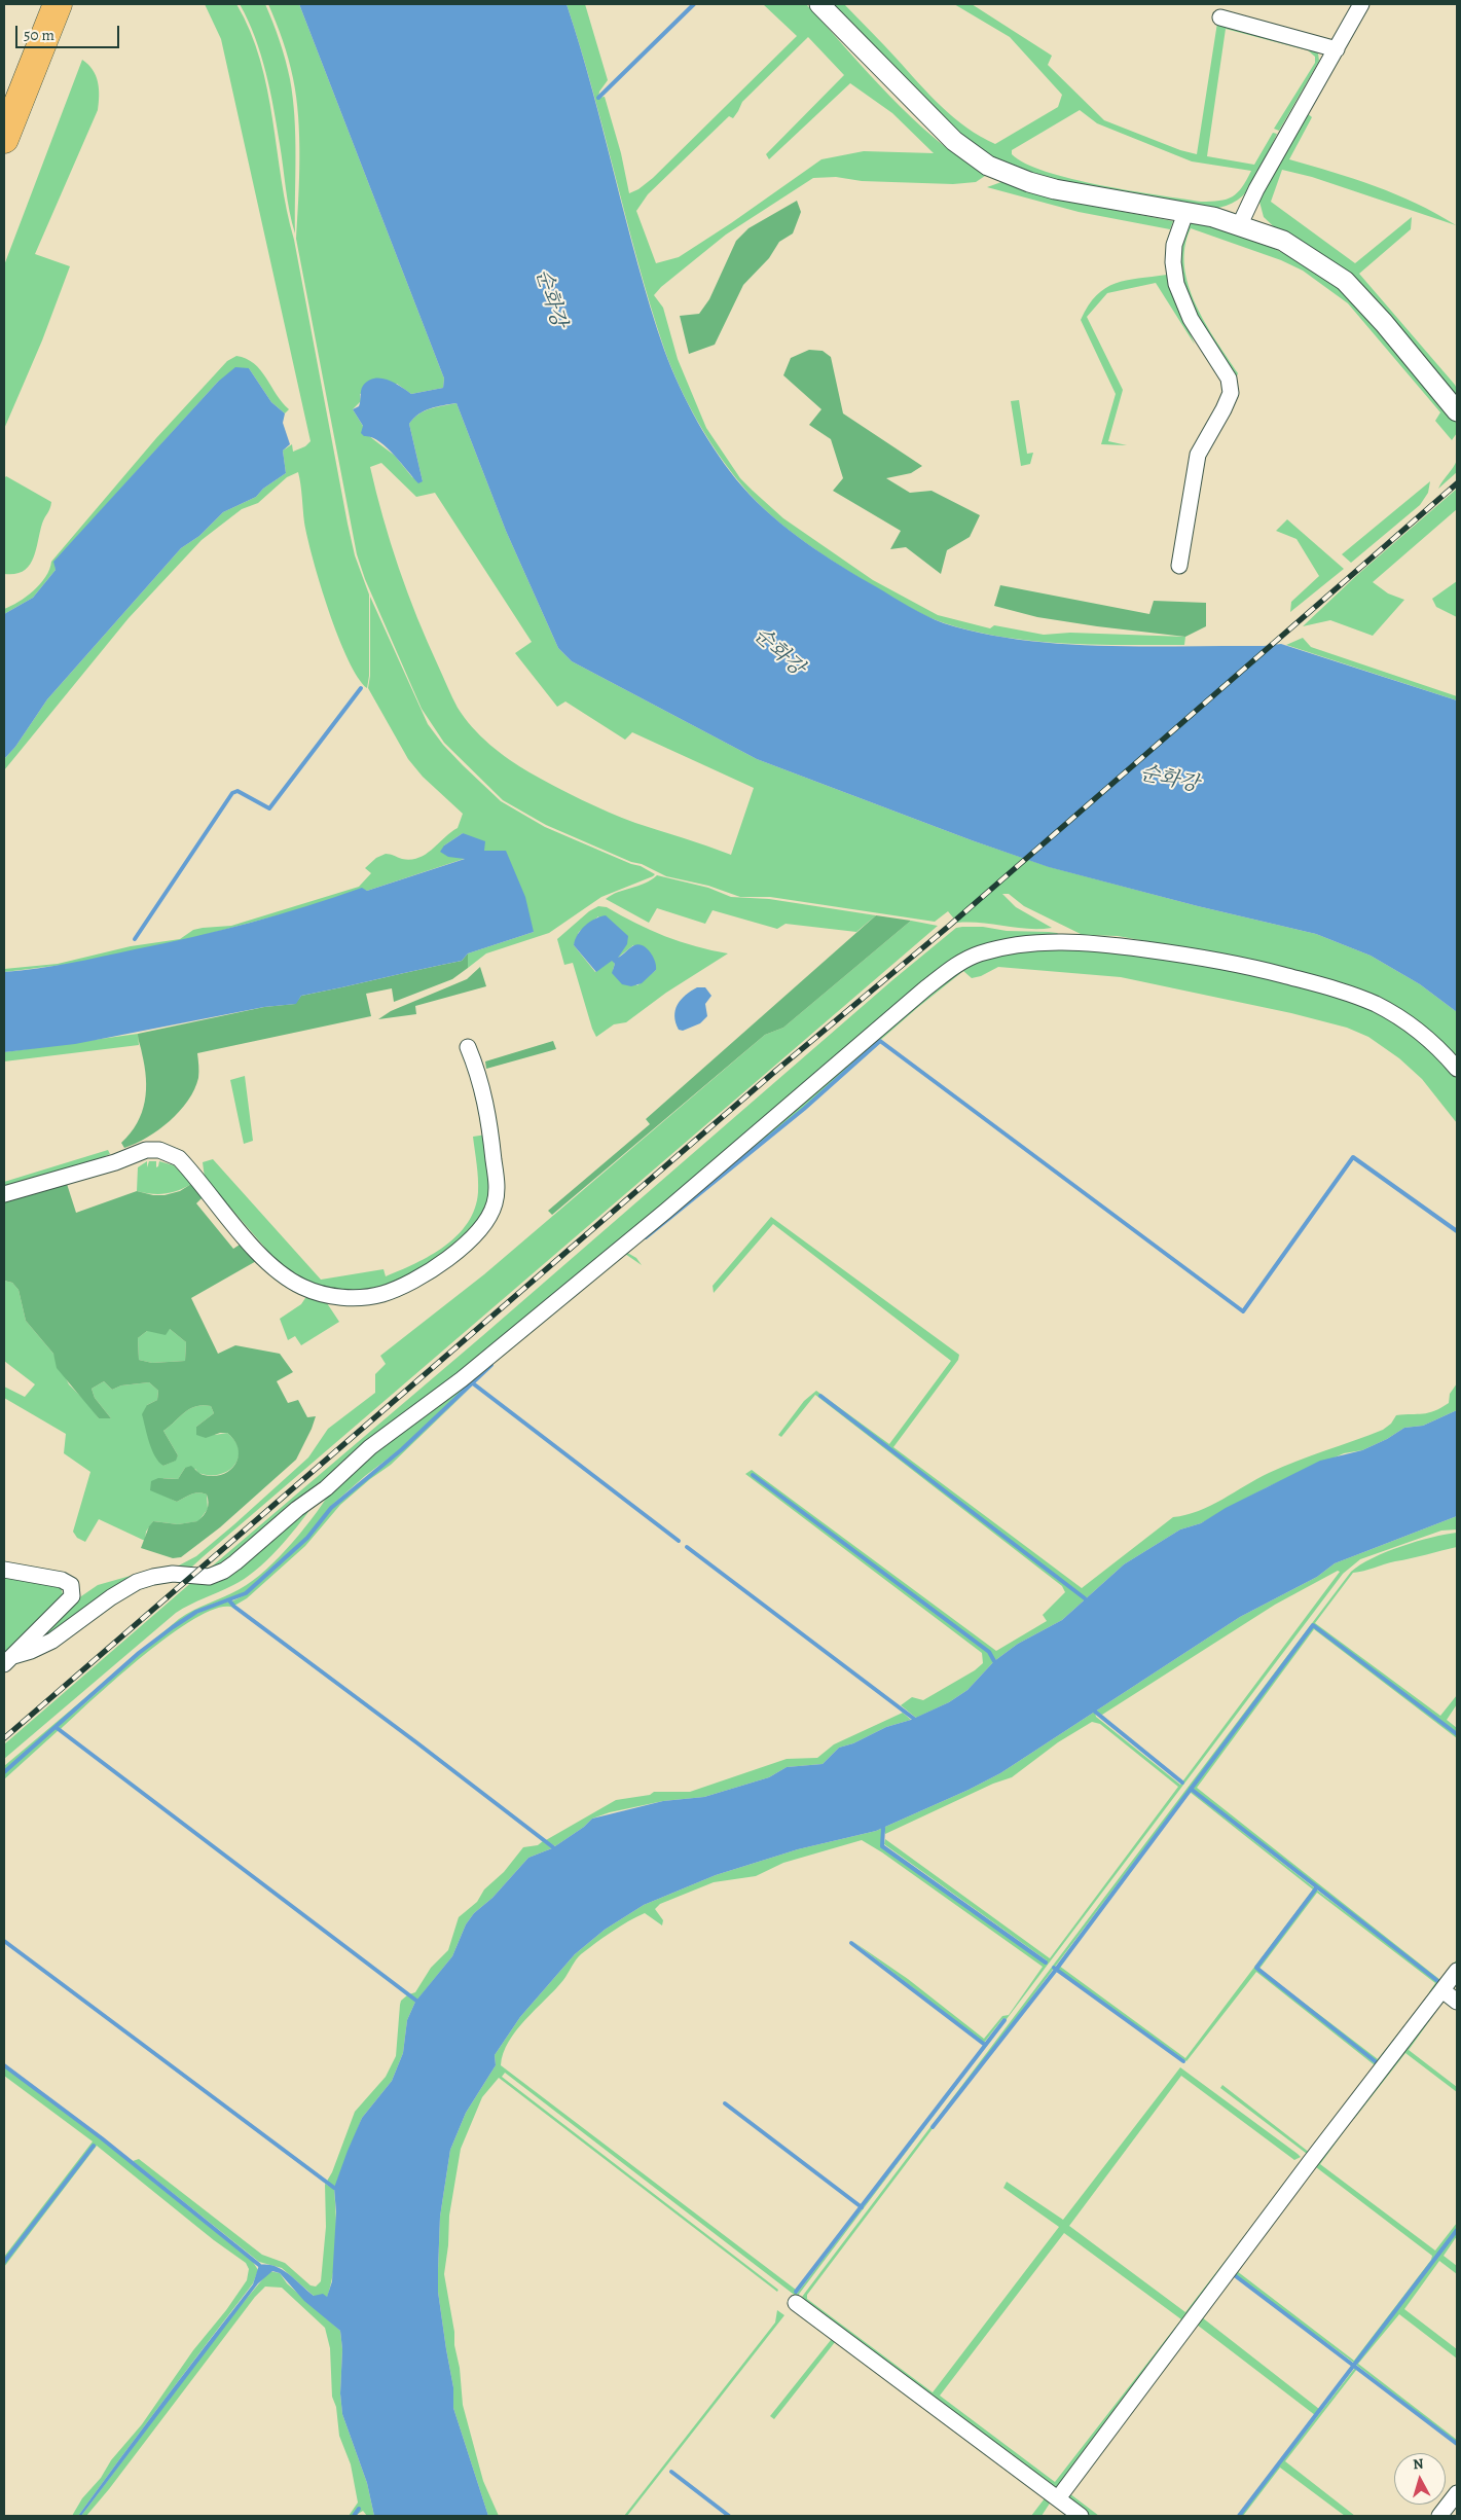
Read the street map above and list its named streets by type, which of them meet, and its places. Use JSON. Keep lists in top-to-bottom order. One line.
{"water":["순화강"],"scale_bar":"50 m","north":"top"}
